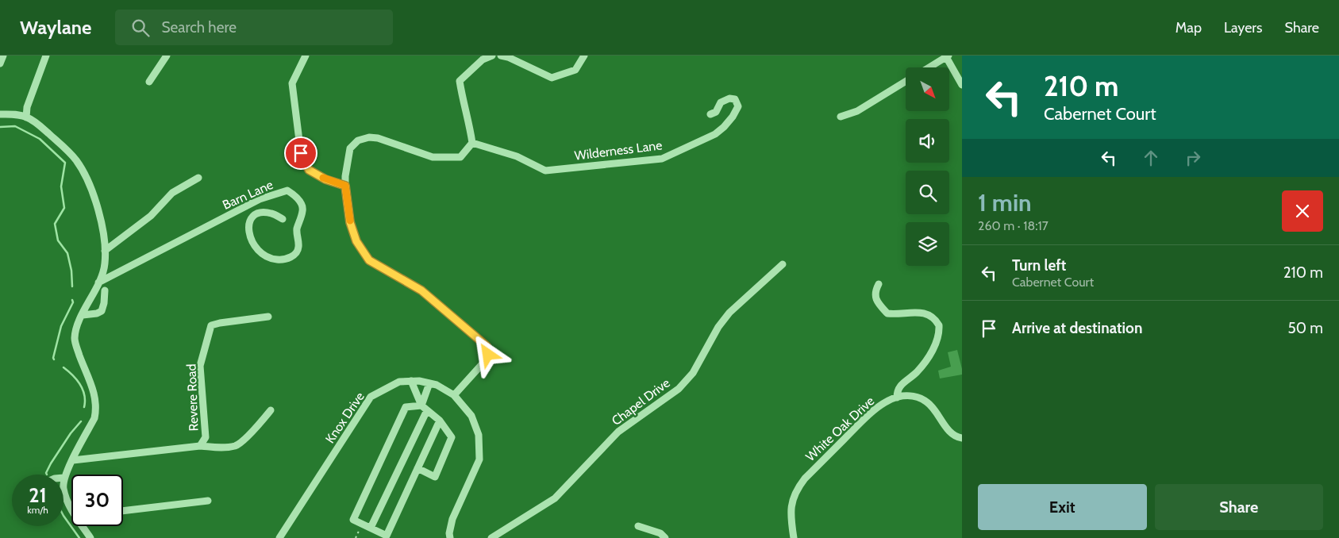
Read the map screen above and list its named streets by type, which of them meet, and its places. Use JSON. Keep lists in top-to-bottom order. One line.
{"streets":{"street":["Wilderness Lane","Barn Lane","Revere Road","Chapel Drive","Knox Drive","White Oak Drive"]},"north":"bottom right","page":{"header":"Waylane","search":"Search here","nav":["Map","Layers","Share"],"turn":["210 m","Cabernet Court"],"heading":["1 min","260 m · 18:17"],"list":[{"name":"Turn left","note":"Cabernet Court","value":"210 m"},{"name":"Arrive at destination","value":"50 m"}],"speed":"21 km/h","limit":"30","buttons":["Exit","Share"]}}
